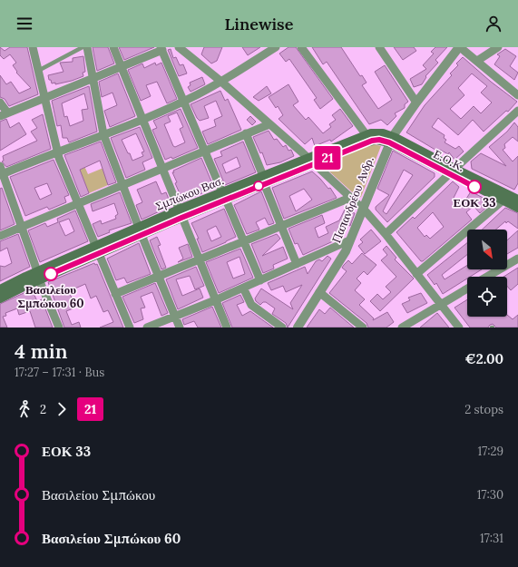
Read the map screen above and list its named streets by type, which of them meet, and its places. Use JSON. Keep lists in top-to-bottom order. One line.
{"streets":{"main road":["Ε.Ο.Κ.","Σμπώκου Βασ."],"street":["Παπανδρέου Ανδρ."]},"crossings":[["Ε.Ο.Κ.","Σμπώκου Βασ."],["Ε.Ο.Κ.","Παπανδρέου Ανδρ."],["Σμπώκου Βασ.","Παπανδρέου Ανδρ."]],"places":["ΕΟΚ 33","Βασιλείου Σμπώκου 60"],"lines":["bus line 21"],"north":"bottom right","page":{"header":"Linewise","on_map":"21","heading":["4 min","17:27 – 17:31 · Bus","€2.00"],"legs":["2","21","2 stops"],"list":[{"name":"ΕΟΚ 33","value":"17:29"},{"name":"Βασιλείου Σμπώκου","value":"17:30"},{"name":"Βασιλείου Σμπώκου 60","value":"17:31"}]}}
